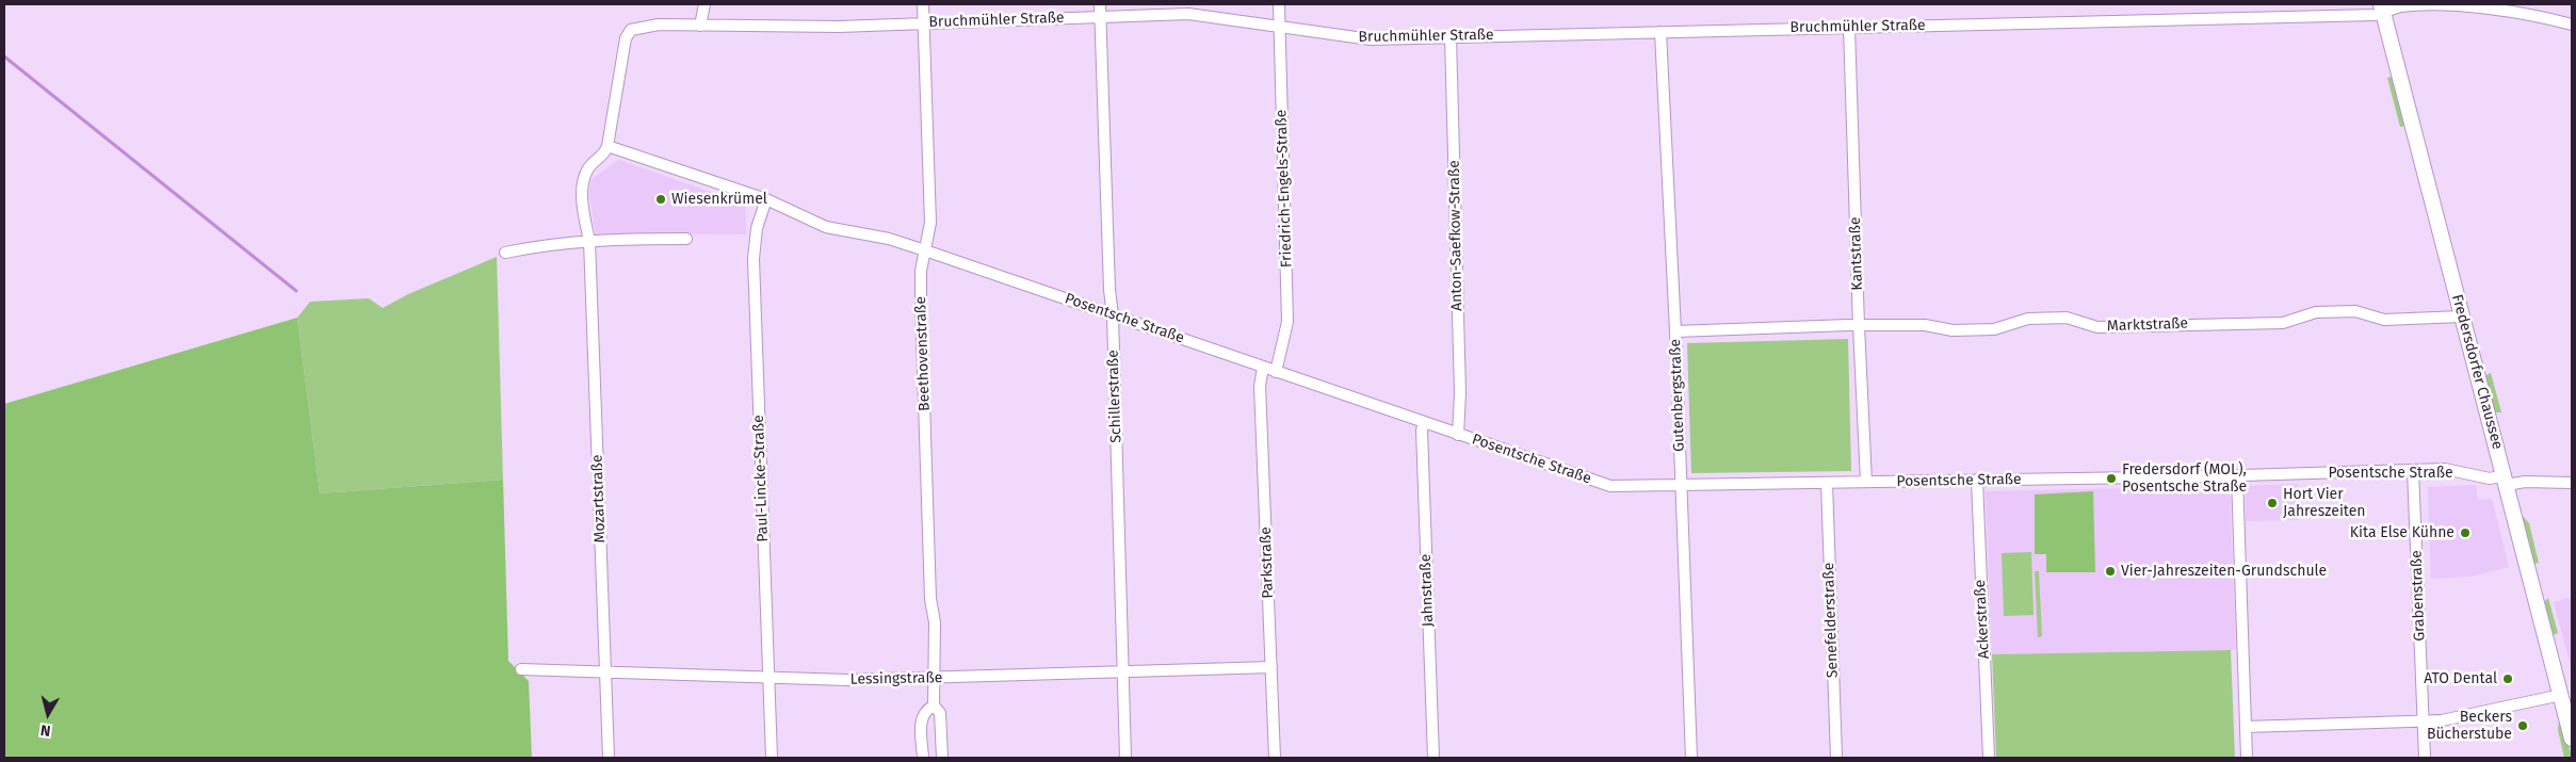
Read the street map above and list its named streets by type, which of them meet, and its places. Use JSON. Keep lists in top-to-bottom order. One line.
{"streets":{"main road":["Fredersdorfer Chaussee"],"street":["Bruchmühler Straße","Friedrich-Engels-Straße","Anton-Saefkow-Straße","Kantstraße","Posentsche Straße","Marktstraße","Beethovenstraße","Gutenbergstraße","Schillerstraße","Paul-Lincke-Straße","Mozartstraße","Parkstraße","Jahnstraße","Grabenstraße","Ackerstraße","Senefelderstraße","Lessingstraße"]},"crossings":[["Bruchmühler Straße","Friedrich-Engels-Straße"],["Bruchmühler Straße","Anton-Saefkow-Straße"],["Bruchmühler Straße","Kantstraße"],["Bruchmühler Straße","Posentsche Straße"],["Bruchmühler Straße","Beethovenstraße"],["Bruchmühler Straße","Fredersdorfer Chaussee"],["Bruchmühler Straße","Gutenbergstraße"],["Bruchmühler Straße","Schillerstraße"],["Friedrich-Engels-Straße","Posentsche Straße"],["Anton-Saefkow-Straße","Posentsche Straße"],["Kantstraße","Posentsche Straße"],["Kantstraße","Marktstraße"],["Posentsche Straße","Beethovenstraße"],["Posentsche Straße","Fredersdorfer Chaussee"],["Posentsche Straße","Gutenbergstraße"],["Posentsche Straße","Schillerstraße"],["Posentsche Straße","Paul-Lincke-Straße"],["Posentsche Straße","Parkstraße"],["Posentsche Straße","Jahnstraße"],["Posentsche Straße","Grabenstraße"],["Posentsche Straße","Ackerstraße"],["Posentsche Straße","Senefelderstraße"],["Marktstraße","Fredersdorfer Chaussee"],["Marktstraße","Gutenbergstraße"],["Beethovenstraße","Lessingstraße"],["Schillerstraße","Lessingstraße"],["Paul-Lincke-Straße","Lessingstraße"],["Mozartstraße","Lessingstraße"],["Parkstraße","Lessingstraße"]],"places":["Wiesenkrümel","Fredersdorf (MOL), Posentsche Straße","Hort Vier Jahreszeiten","Kita Else Kühne","Vier-Jahreszeiten-Grundschule","ATO Dental","Beckers Bücherstube"],"north":"bottom"}
